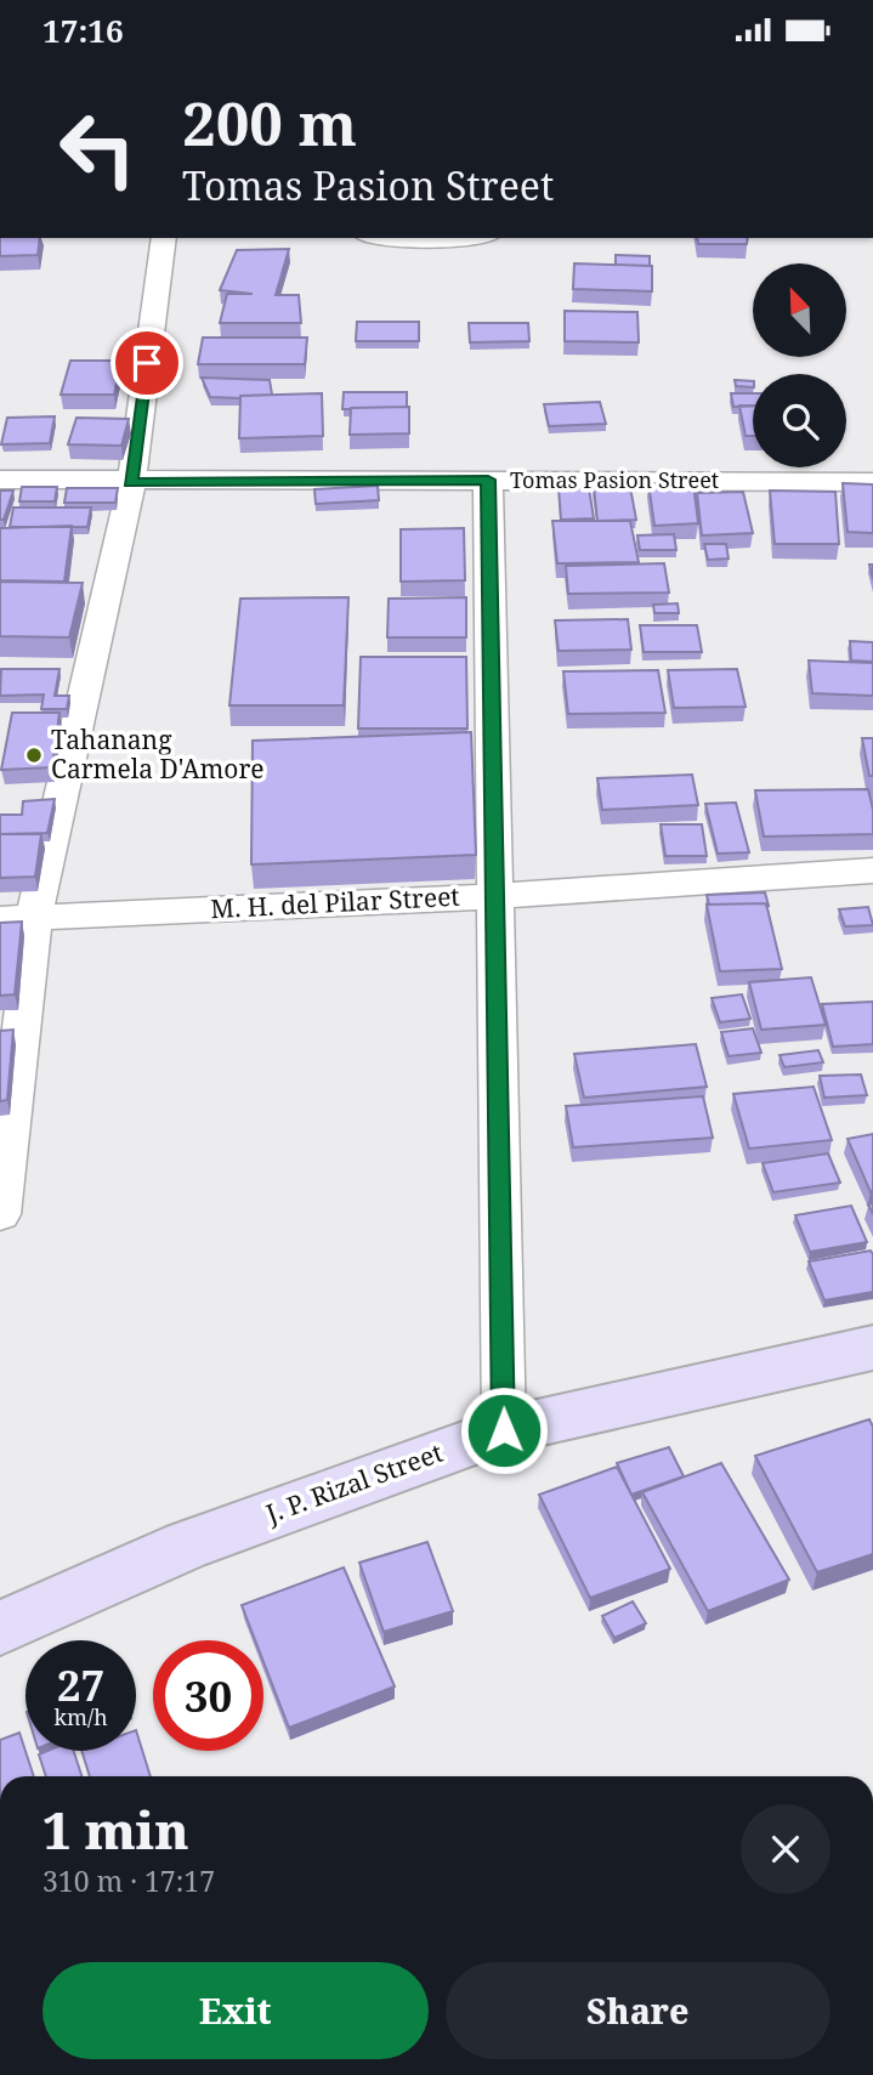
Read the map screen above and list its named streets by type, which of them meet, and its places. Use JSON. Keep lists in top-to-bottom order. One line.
{"streets":{"main road":["J. P. Rizal Street"],"street":["Tomas Pasion Street","M. H. del Pilar Street"]},"places":["Tahanang Carmela D'Amore"],"north":"top left","page":{"status":"17:16","turn":["200 m","Tomas Pasion Street"],"speed":"27 km/h","limit":"30","heading":["1 min","310 m · 17:17"],"buttons":["Exit","Share"]}}
